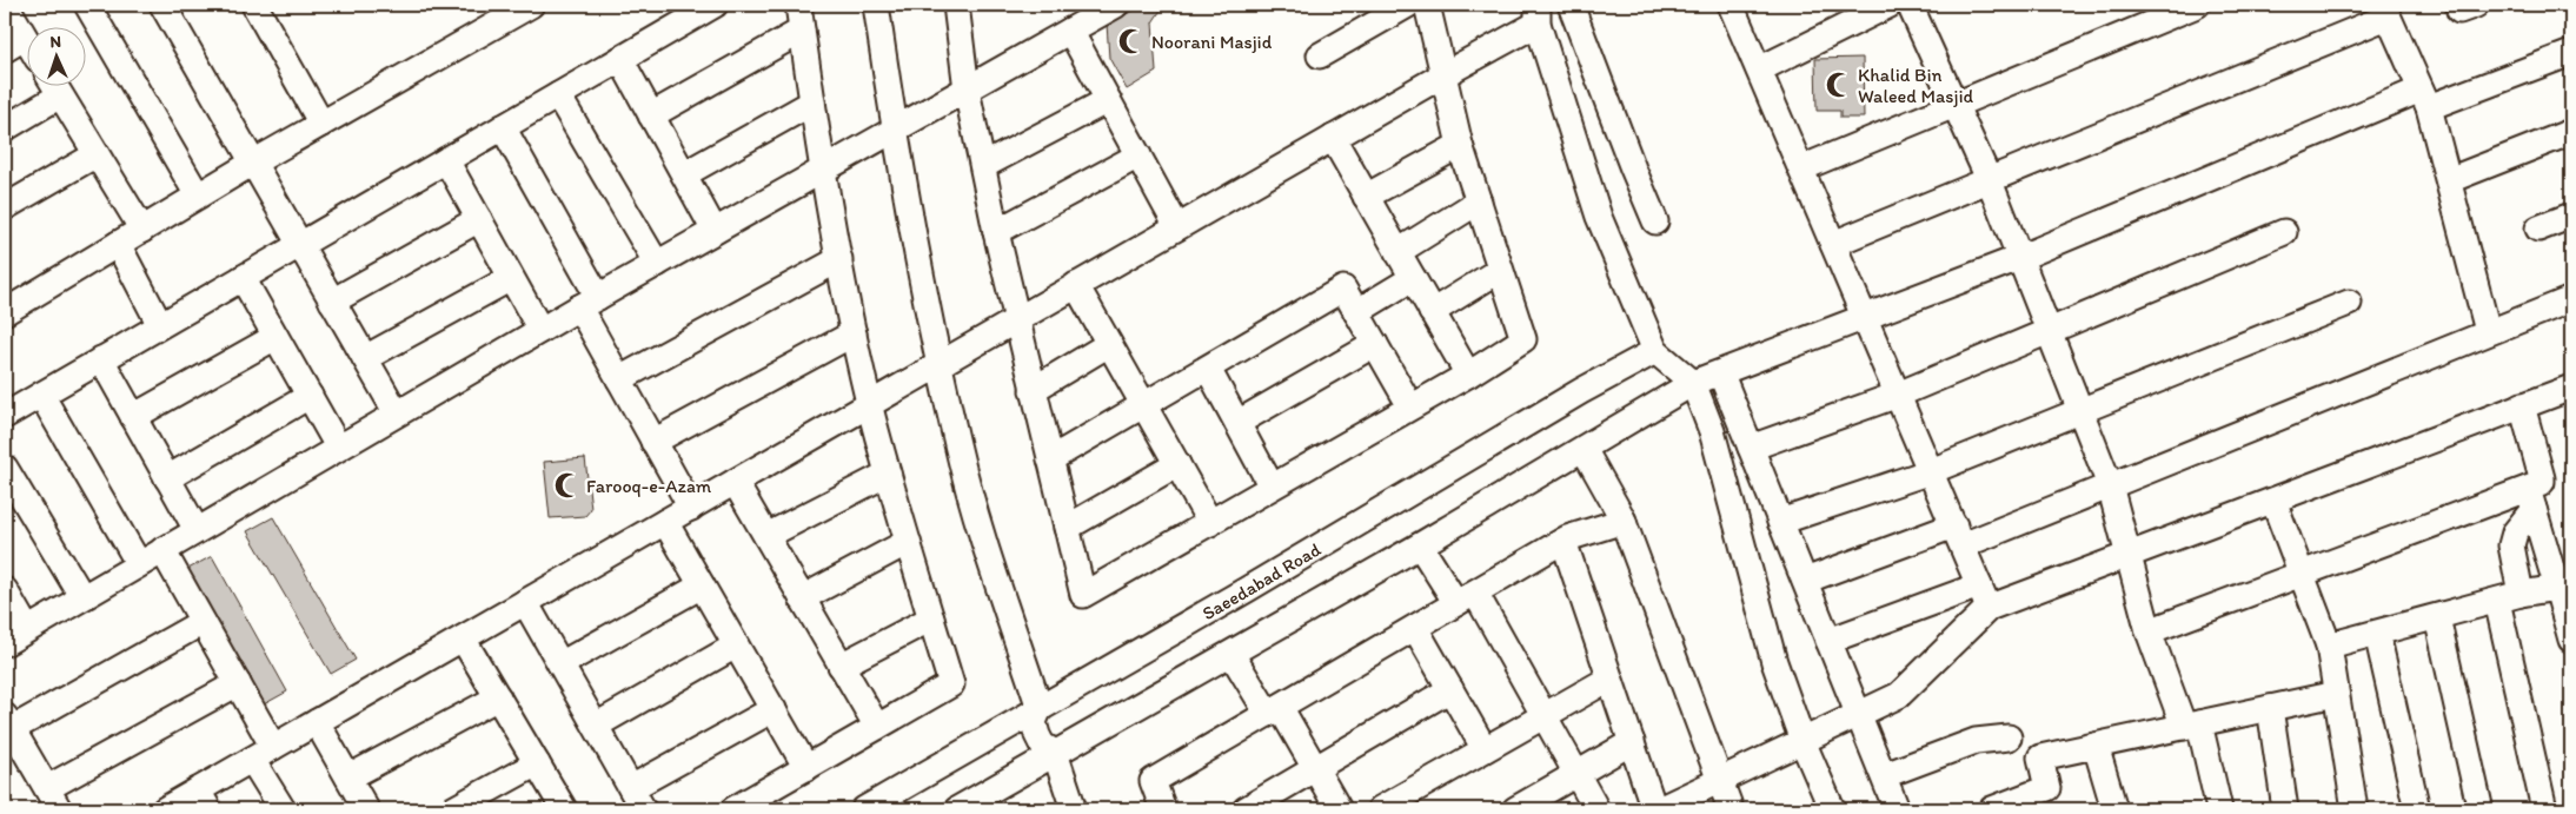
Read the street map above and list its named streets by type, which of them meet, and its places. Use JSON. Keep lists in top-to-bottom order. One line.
{"streets":{"street":["Saeedabad Road"]},"places":{"mosque":["Noorani Masjid","Khalid Bin Waleed Masjid","Farooq-e-Azam"]},"north":"top"}
